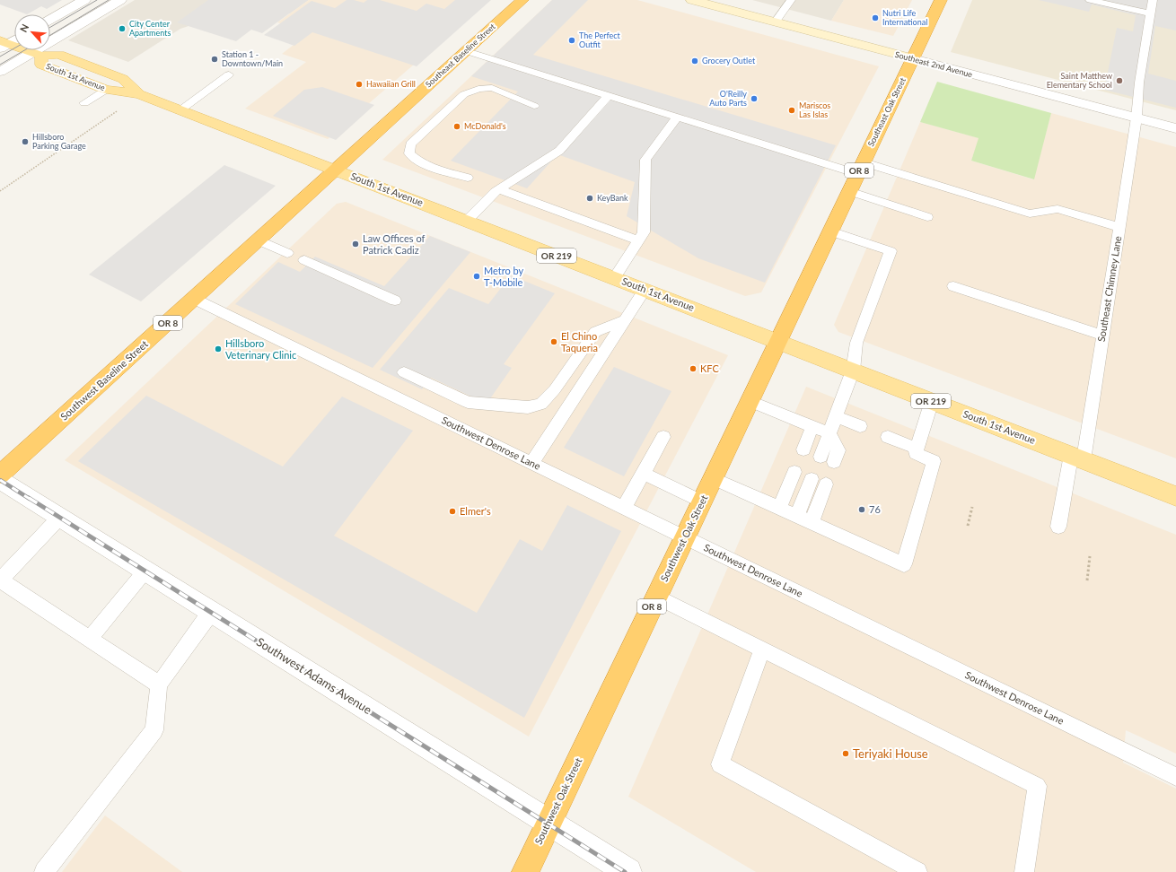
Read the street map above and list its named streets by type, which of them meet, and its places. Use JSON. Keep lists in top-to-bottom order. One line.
{"streets":{"highway":["Southeast Baseline Street","Southeast Oak Street","OR 8","Southwest Baseline Street","Southwest Oak Street"],"main road":["South 1st Avenue","OR 219"],"street":["Southeast 2nd Avenue","Southwest Adams Avenue"],"lane":["Southeast Chimney Lane","Southwest Denrose Lane"]},"crossings":[["Southeast Baseline Street","South 1st Avenue"],["Southeast Baseline Street","Southwest Baseline Street"],["Southeast 2nd Avenue","Southeast Oak Street"],["Southeast 2nd Avenue","Southeast Chimney Lane"],["South 1st Avenue","Southeast Oak Street"],["South 1st Avenue","Southeast Chimney Lane"],["South 1st Avenue","Southwest Baseline Street"],["South 1st Avenue","Southwest Oak Street"],["Southeast Oak Street","Southwest Oak Street"],["Southwest Baseline Street","Southwest Denrose Lane"],["Southwest Denrose Lane","Southwest Oak Street"],["Southwest Oak Street","Southwest Adams Avenue"]],"places":["Nutri Life International","City Center Apartments","The Perfect Outfit","Station 1 - Downtown/Main","Grocery Outlet","Saint Matthew Elementary School","Hawaiian Grill","O'Reilly Auto Parts","Mariscos Las Islas","McDonald's","Hillsboro Parking Garage","KeyBank","Law Offices of Patrick Cadiz","Metro by T-Mobile","El Chino Taqueria","Hillsboro Veterinary Clinic","KFC","76","Elmer's","Teriyaki House"],"north":"top left"}
